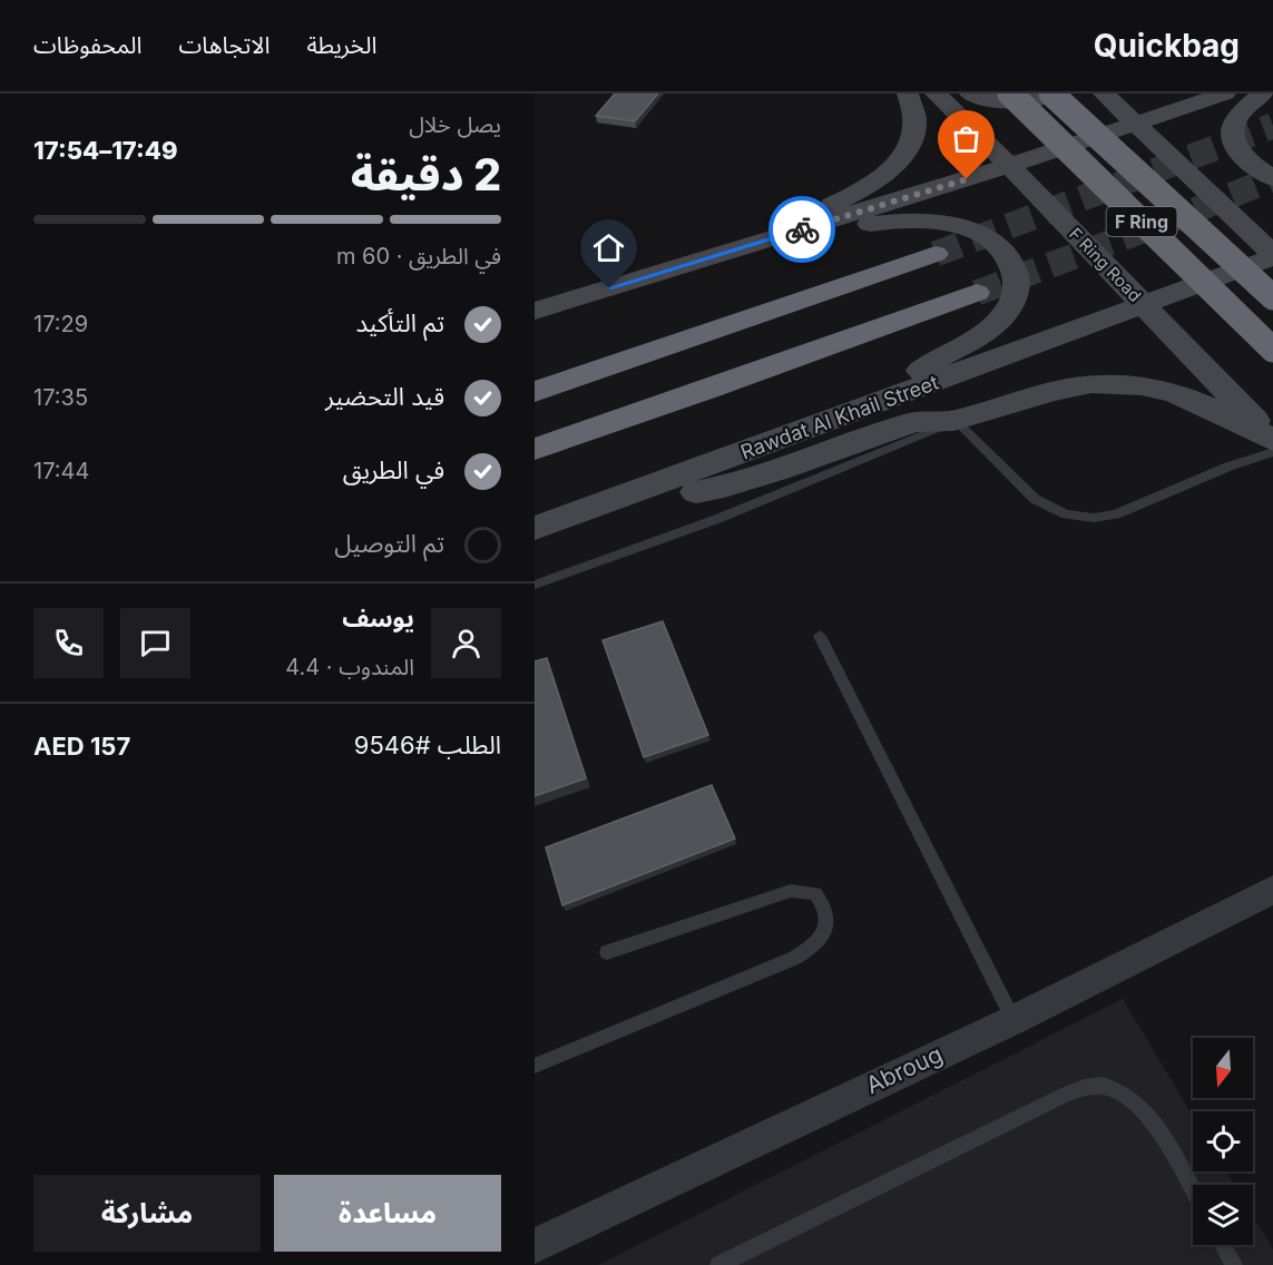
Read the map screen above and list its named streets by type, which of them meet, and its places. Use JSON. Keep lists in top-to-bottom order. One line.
{"streets":{"highway":["F Ring"],"street":["F Ring Road","Rawdat Al Khail Street","Abroug"]},"crossings":[["F Ring Road","Rawdat Al Khail Street"]],"north":"bottom","page":{"header":"Quickbag","nav":["الخريطة","الاتجاهات","المحفوظات"],"heading":["2 دقيقة","يصل خلال","17:49–17:54"],"panel":["يوسف","المندوب · 4.4","الطلب #9546","AED 157"],"bar":"في الطريق · 60 m","list":[["تم التأكيد","17:29"],["قيد التحضير","17:35"],["في الطريق","17:44"],"تم التوصيل"],"buttons":["مساعدة","مشاركة"]}}
